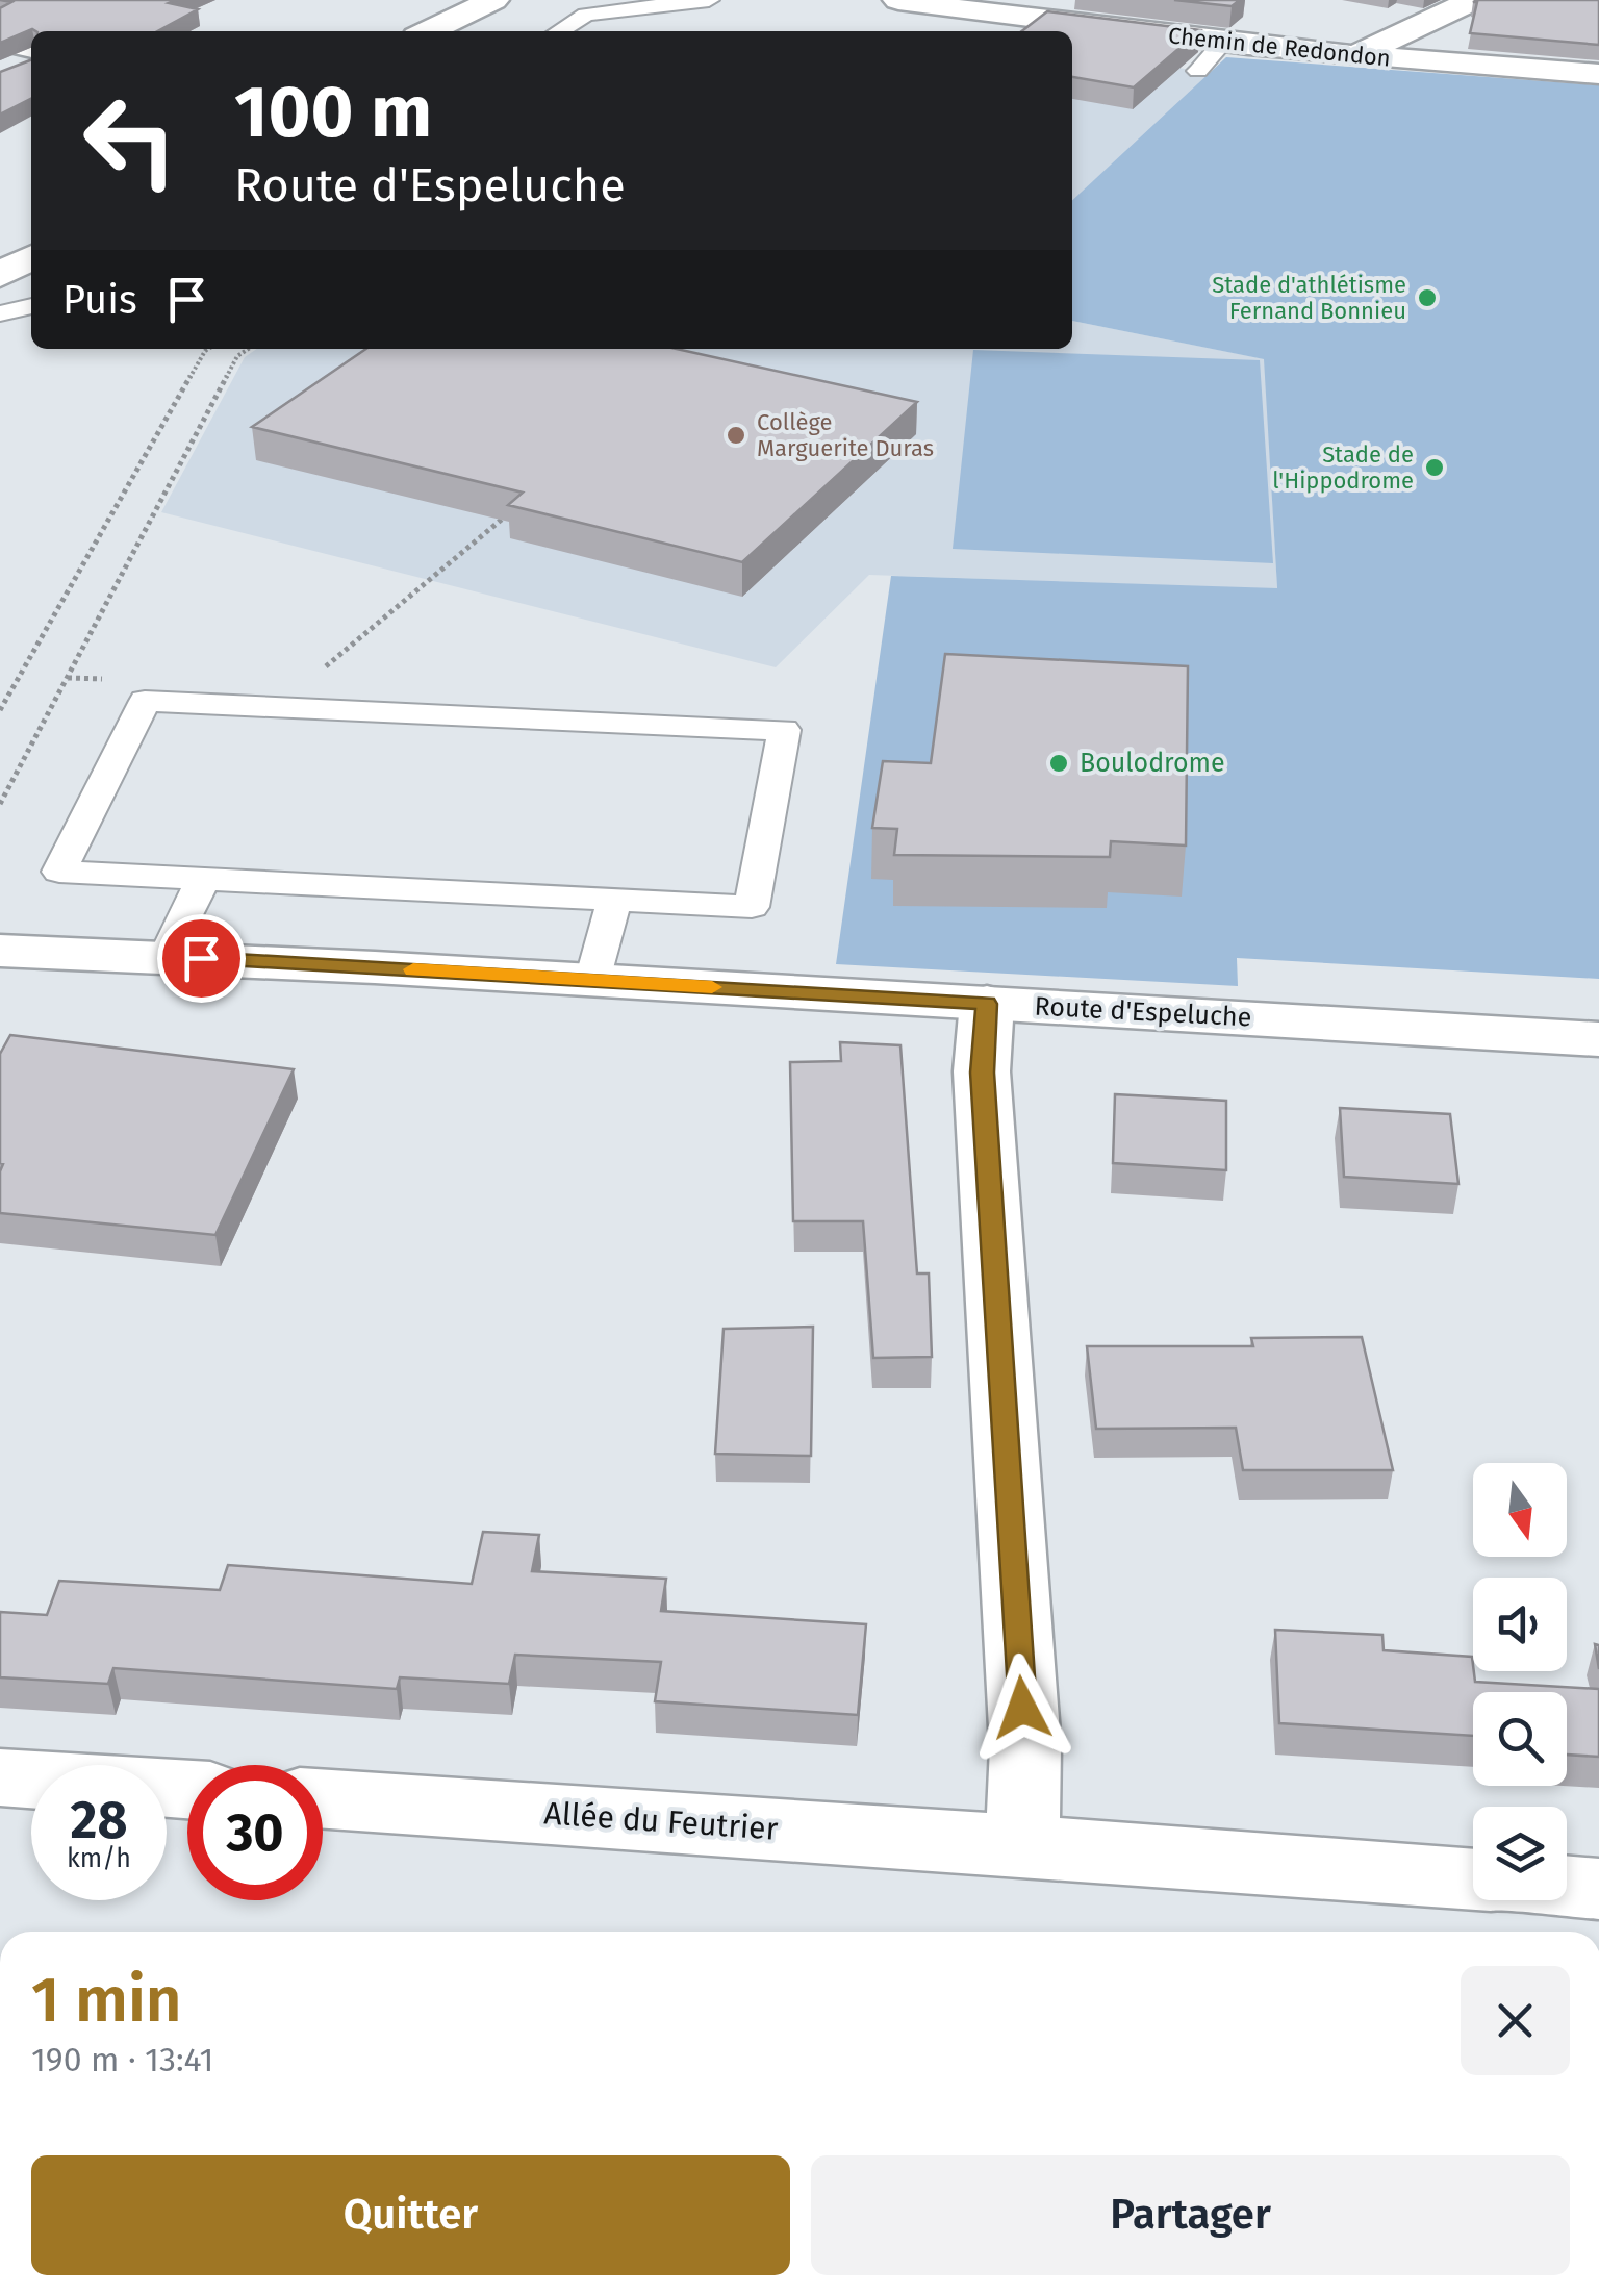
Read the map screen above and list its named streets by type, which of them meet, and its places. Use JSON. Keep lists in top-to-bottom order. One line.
{"streets":{"street":["Chemin de Redondon","Route d'Espeluche","Allée du Feutrier"]},"places":["Stade d'athlétisme Fernand Bonnieu","Collège Marguerite Duras","Stade de l'Hippodrome","Boulodrome"],"north":"bottom","page":{"turn":["100 m","Route d'Espeluche"],"then":"Puis","speed":"28 km/h","limit":"30","heading":["1 min","190 m · 13:41"],"buttons":["Quitter","Partager"]}}
